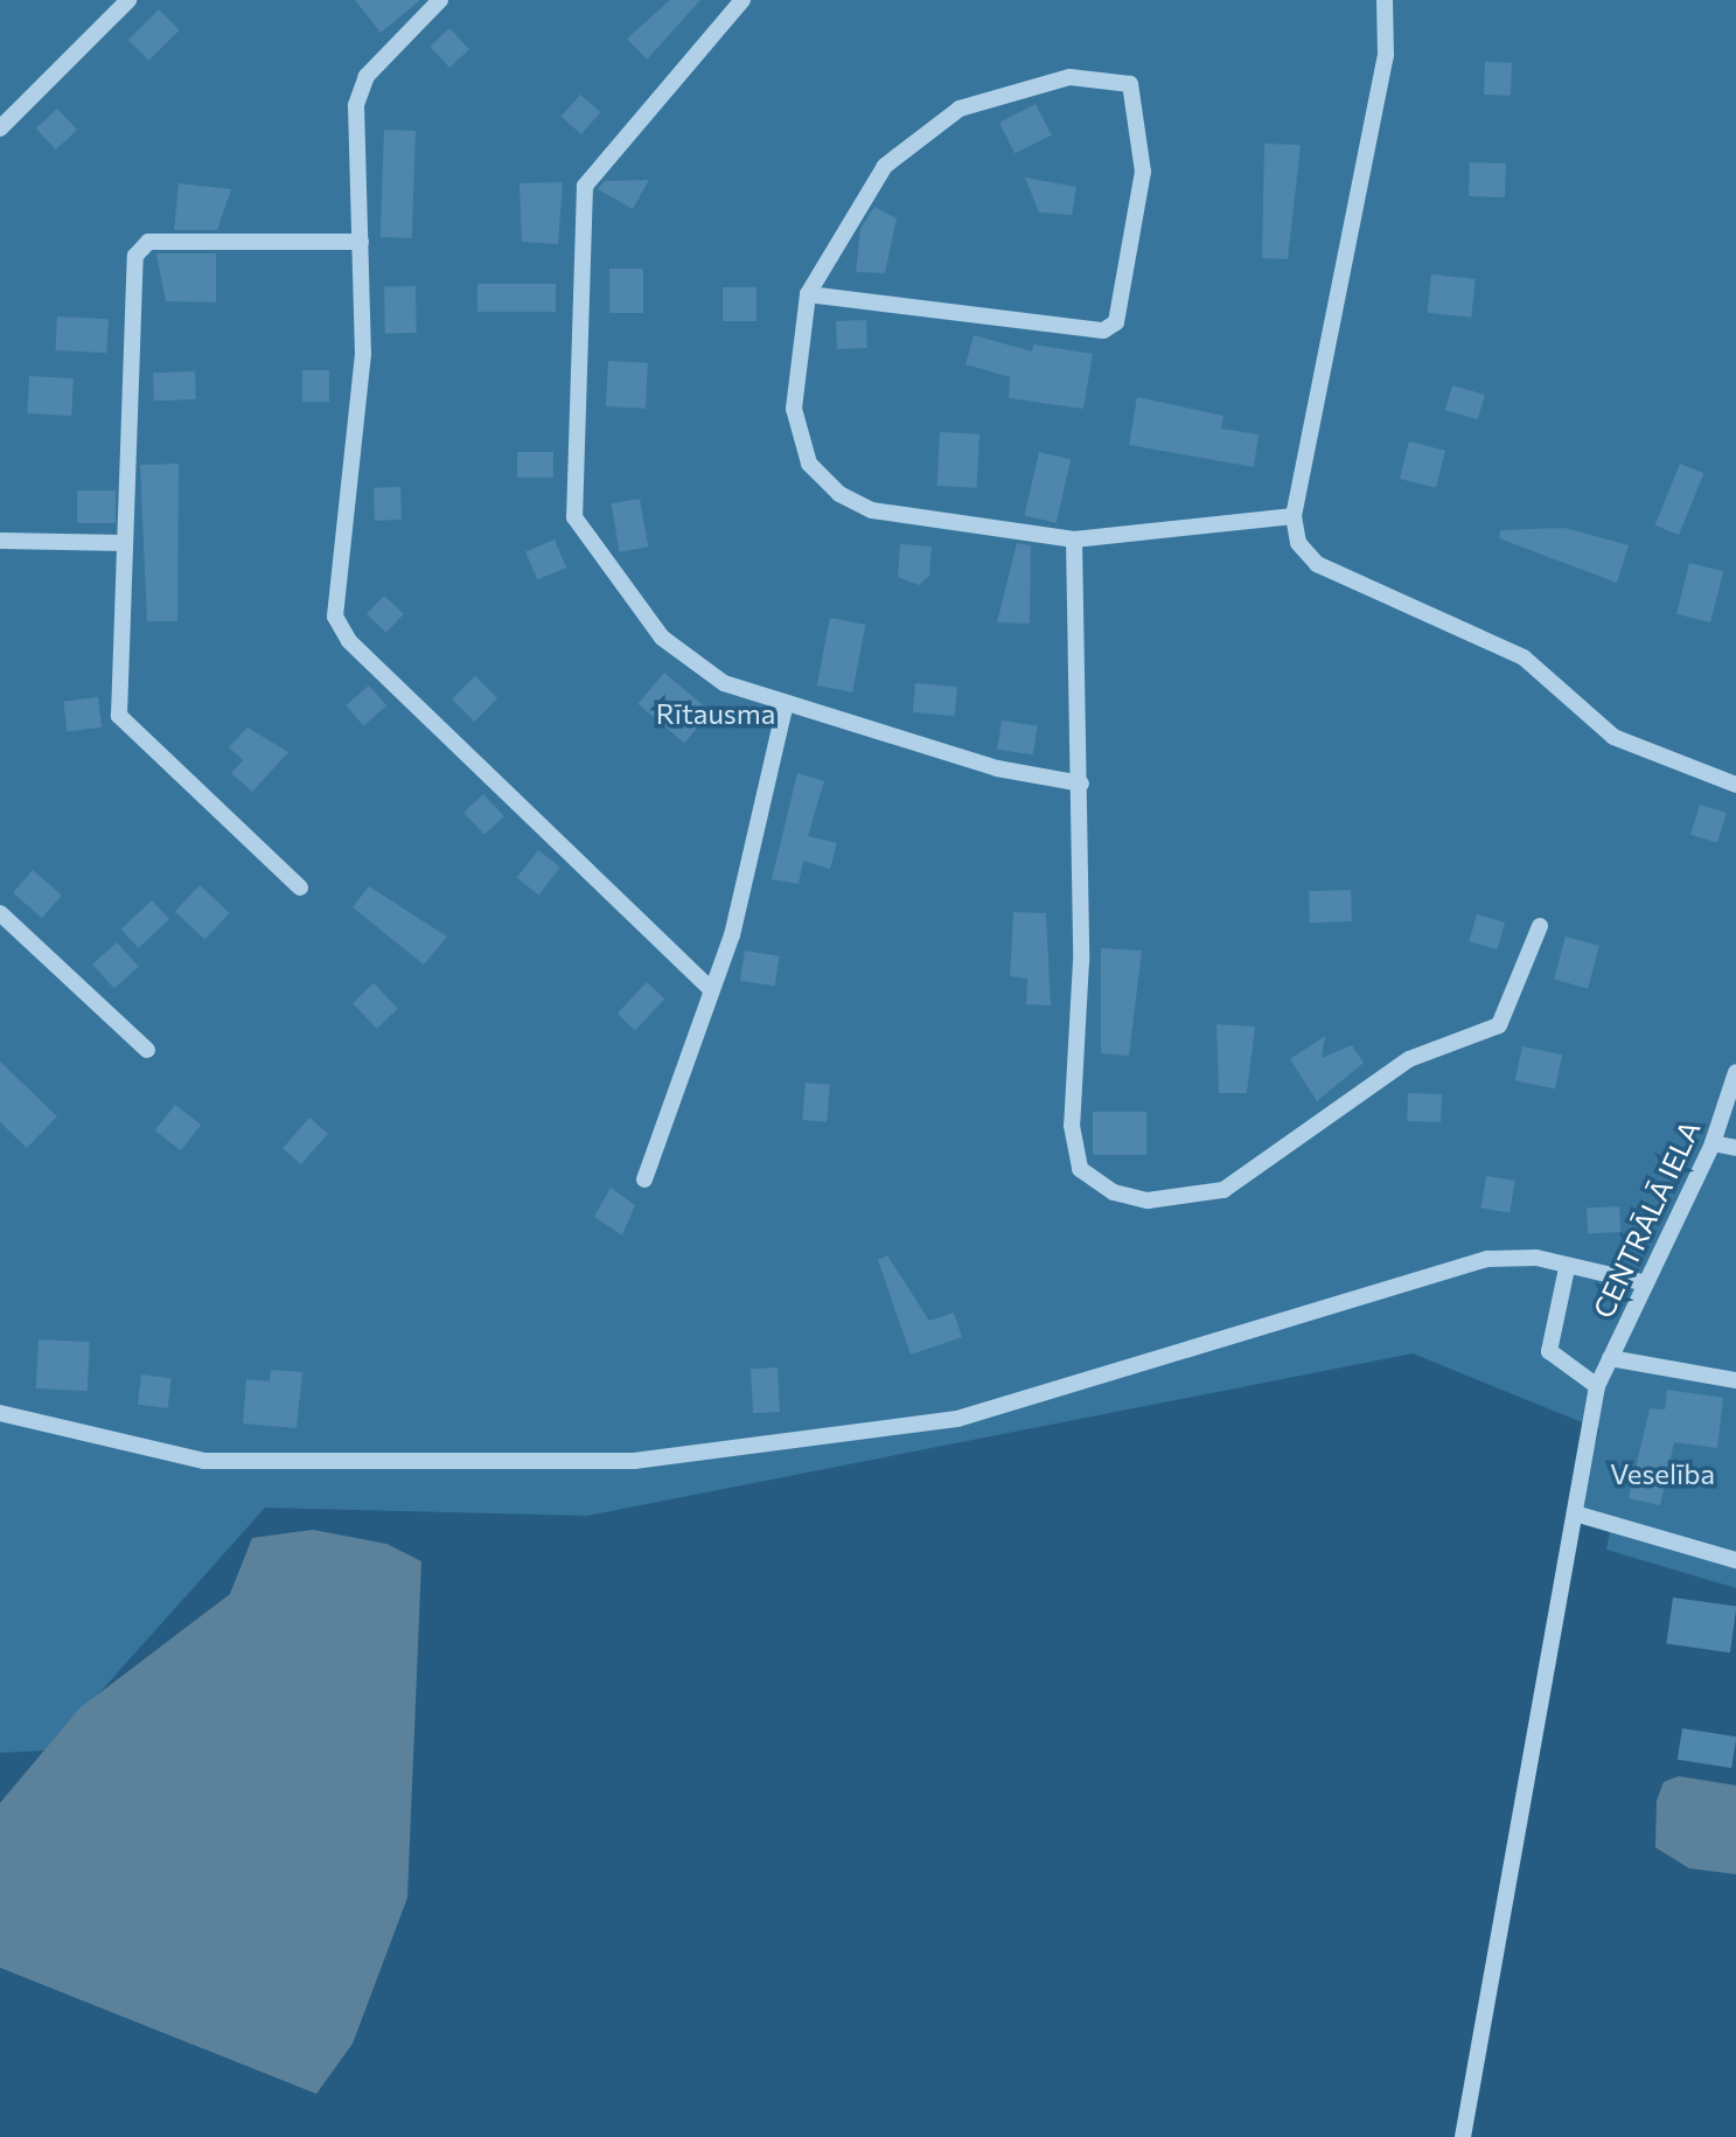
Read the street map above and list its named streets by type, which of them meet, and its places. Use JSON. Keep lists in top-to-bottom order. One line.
{"streets":{"street":["CENTRĀLĀ IELA"]},"parks":["Rītausma","Veselība"]}
